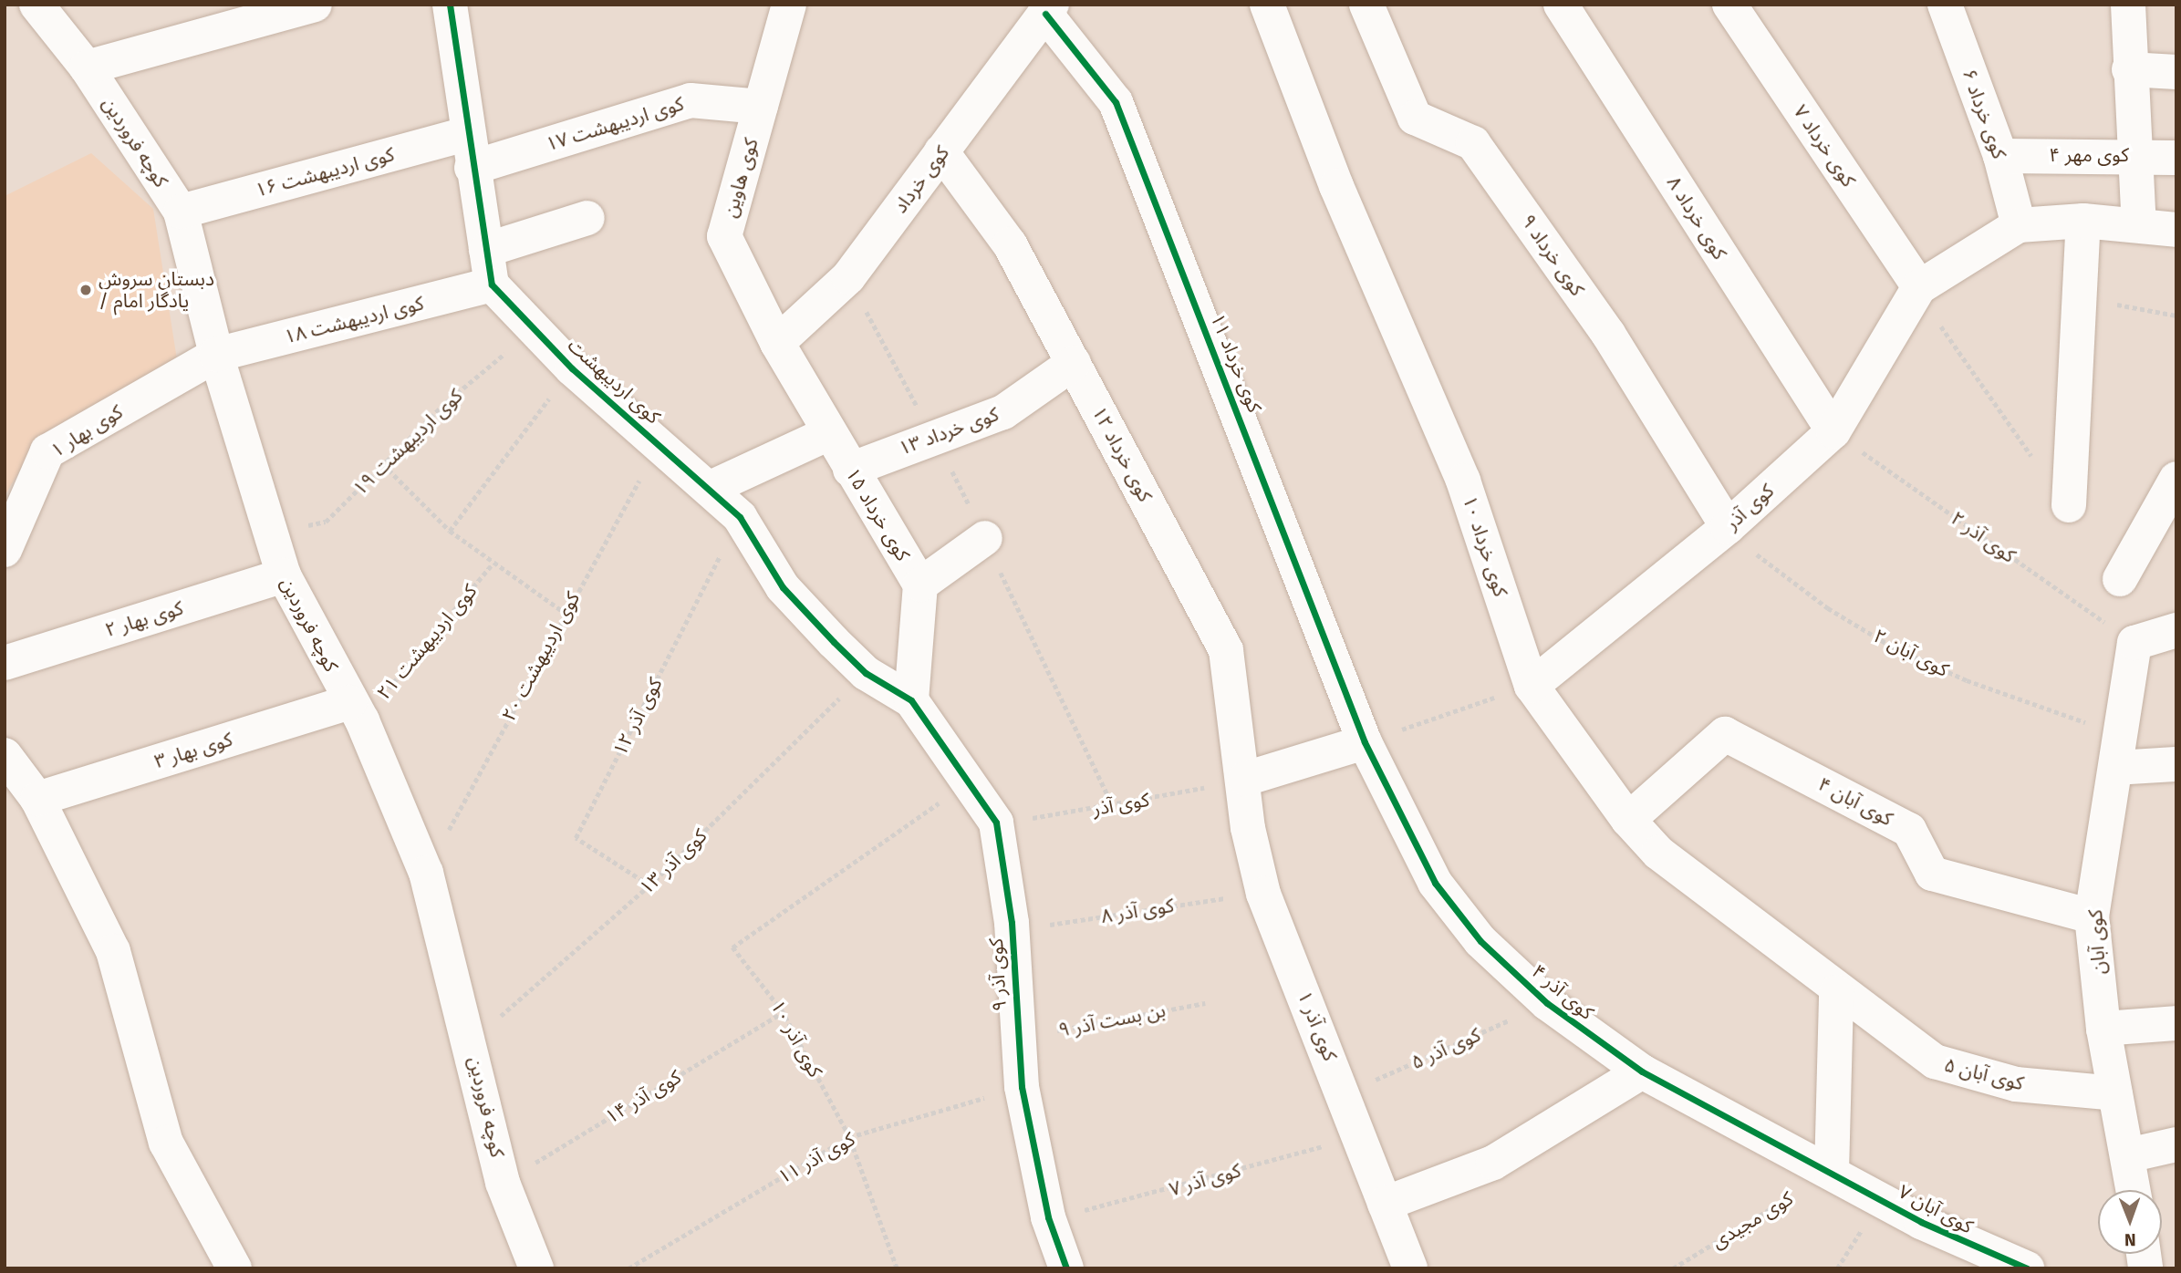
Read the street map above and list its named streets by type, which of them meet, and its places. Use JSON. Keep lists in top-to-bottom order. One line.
{"streets":{"street":["کوی خرداد ۶","کوی اردیبهشت ۱۷","کوچه فروردین","کوی خرداد ۷","کوی مهر ۴","کوی اردیبهشت ۱۶","کوی هاوین","کوی خرداد","کوی خرداد ۸","کوی خرداد ۹","کوی اردیبهشت ۱۸","کوی خرداد ۱۱","کوی اردیبهشت","کوی بهار ۱","کوی خرداد ۱۳","کوی خرداد ۱۲","کوی آذر","کوی خرداد ۱۵","کوی خرداد ۱۰","کوی بهار ۲","کوی بهار ۳","کوی آبان ۴","کوی آبان","کوی آذر ۹","کوی آذر ۴","کوی آذر ۱","کوی آبان ۵","کوی آبان ۷"],"path":["کوی اردیبهشت ۱۹","کوی آذر ۲","کوی اردیبهشت ۲۱","کوی آبان ۲","کوی اردیبهشت ۲۰","کوی آذر ۱۲","کوی آذر ۱۳","کوی آذر ۸","بن بست آذر ۹","کوی آذر ۱۰","کوی آذر ۵","کوی آذر ۱۴","کوی آذر ۱۱","کوی آذر ۷","کوی مجیدی"]},"crossings":[["کوی خرداد ۶","کوی مهر ۴"],["کوی اردیبهشت ۱۷","کوی هاوین"],["کوچه فروردین","کوی اردیبهشت ۱۶"],["کوچه فروردین","کوی اردیبهشت ۱۸"],["کوچه فروردین","کوی بهار ۱"],["کوچه فروردین","کوی اردیبهشت ۱۹"],["کوچه فروردین","کوی بهار ۲"],["کوچه فروردین","کوی اردیبهشت ۲۱"],["کوچه فروردین","کوی اردیبهشت ۲۰"],["کوچه فروردین","کوی بهار ۳"],["کوچه فروردین","کوی آذر ۱۳"],["کوچه فروردین","کوی آذر ۱۴"],["کوی خرداد ۷","کوی آذر"],["کوی هاوین","کوی خرداد"],["کوی هاوین","کوی خرداد ۱۵"],["کوی خرداد","کوی خرداد ۱۱"],["کوی خرداد","کوی خرداد ۱۲"],["کوی خرداد","کوی خرداد ۱۵"],["کوی خرداد ۸","کوی آذر"],["کوی خرداد ۸","کوی آذر ۲"],["کوی خرداد ۹","کوی آذر"],["کوی خرداد ۹","کوی آبان ۲"],["کوی اردیبهشت ۱۸","کوی اردیبهشت"],["کوی اردیبهشت ۱۸","کوی بهار ۱"],["کوی خرداد ۱۱","کوی آذر ۴"],["کوی اردیبهشت","کوی اردیبهشت ۱۹"],["کوی اردیبهشت","کوی اردیبهشت ۲۰"],["کوی اردیبهشت","کوی آذر ۱۲"],["کوی اردیبهشت","کوی آذر ۱۳"],["کوی اردیبهشت","کوی آذر ۹"],["کوی خرداد ۱۳","کوی خرداد ۱۲"],["کوی خرداد ۱۳","کوی خرداد ۱۵"],["کوی خرداد ۱۲","کوی آذر"],["کوی خرداد ۱۲","کوی آذر ۱"],["کوی آذر","کوی آذر ۲"],["کوی آذر","کوی خرداد ۱۰"],["کوی آذر","کوی آبان ۲"],["کوی آذر","کوی آذر ۹"],["کوی آذر","کوی آذر ۱"],["کوی آذر ۲","کوی آبان"],["کوی خرداد ۱۰","کوی آبان ۴"],["کوی خرداد ۱۰","کوی آبان ۵"],["کوی اردیبهشت ۲۱","کوی بهار ۳"],["کوی آبان ۲","کوی آبان"],["کوی آذر ۱۲","کوی آذر ۱۳"],["کوی آبان ۴","کوی آبان"],["کوی آذر ۸","کوی آذر ۹"],["کوی آذر ۸","کوی آذر ۱"],["کوی آبان","کوی آبان ۵"],["کوی آذر ۹","بن بست آذر ۹"],["کوی آذر ۹","کوی آذر ۱۰"],["کوی آذر ۹","کوی آذر ۱۱"],["کوی آذر ۹","کوی آذر ۷"],["کوی آذر ۴","کوی آذر ۵"],["کوی آذر ۴","کوی آبان ۷"],["کوی آذر ۴","کوی مجیدی"],["کوی آذر ۱","کوی آذر ۵"],["کوی آذر ۱","کوی آذر ۷"],["کوی آذر ۱۰","کوی آذر ۱۴"],["کوی آذر ۱۰","کوی آذر ۱۱"],["کوی آبان ۷","کوی مجیدی"]],"places":["دبستان سروش / یادگار امام"],"north":"bottom"}
